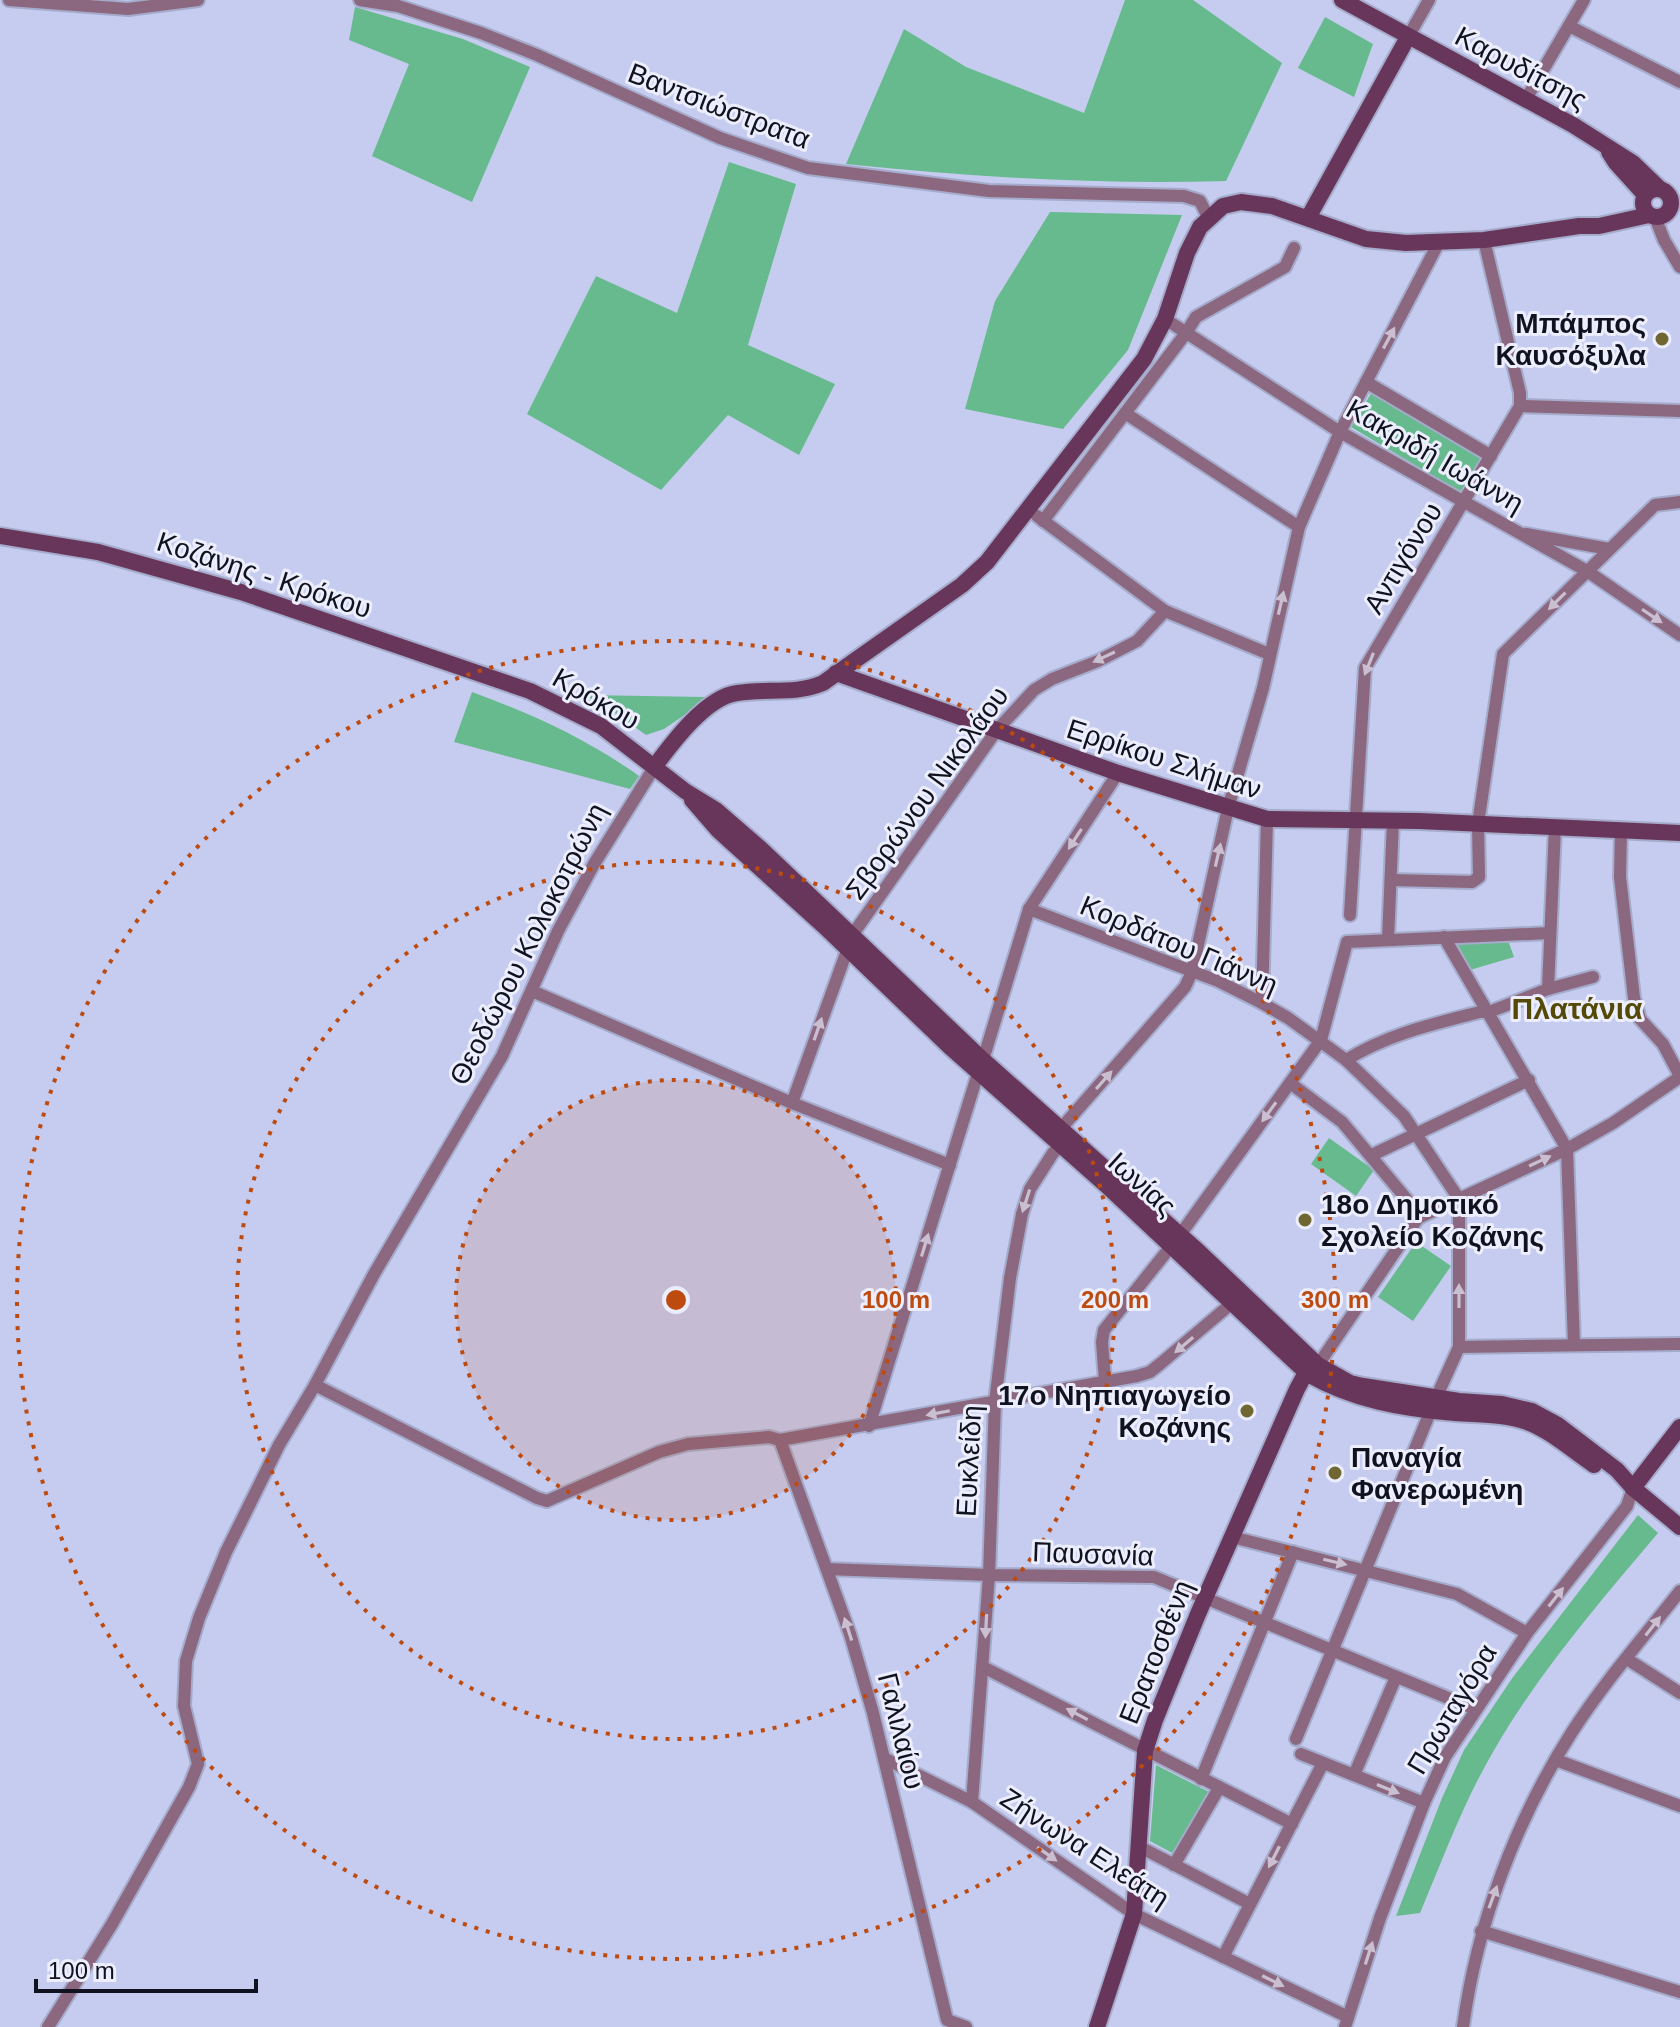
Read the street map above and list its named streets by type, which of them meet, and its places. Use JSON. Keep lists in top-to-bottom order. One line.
{"streets":{"street":["Καρυδίτσης","Βαντσιώστρατα","Κακριδή Ιωάννη","Αντιγόνου","Κοζάνης - Κρόκου","Κρόκου","Ερρίκου Σλήμαν","Σβορώνου Νικολάου","Θεοδώρου Κολοκοτρώνη","Κορδάτου Γιάννη","Ιωνίας","Ευκλείδη","Παυσανία","Ερατοσθένη","Πρωταγόρα","Γαλιλαίου","Ζήνωνα Ελεάτη"]},"crossings":[["Βαντσιώστρατα","Θεοδώρου Κολοκοτρώνη"],["Κακριδή Ιωάννη","Αντιγόνου"],["Κακριδή Ιωάννη","Θεοδώρου Κολοκοτρώνη"],["Αντιγόνου","Ερρίκου Σλήμαν"],["Κοζάνης - Κρόκου","Κρόκου"],["Κρόκου","Θεοδώρου Κολοκοτρώνη"],["Κρόκου","Ιωνίας"],["Ερρίκου Σλήμαν","Σβορώνου Νικολάου"],["Ερρίκου Σλήμαν","Θεοδώρου Κολοκοτρώνη"],["Σβορώνου Νικολάου","Ιωνίας"],["Θεοδώρου Κολοκοτρώνη","Ιωνίας"],["Κορδάτου Γιάννη","Ευκλείδη"],["Ιωνίας","Ευκλείδη"],["Ιωνίας","Ερατοσθένη"],["Ιωνίας","Πρωταγόρα"],["Ευκλείδη","Παυσανία"],["Ευκλείδη","Ζήνωνα Ελεάτη"],["Παυσανία","Ερατοσθένη"],["Παυσανία","Πρωταγόρα"],["Παυσανία","Γαλιλαίου"],["Ερατοσθένη","Ζήνωνα Ελεάτη"],["Πρωταγόρα","Ζήνωνα Ελεάτη"],["Γαλιλαίου","Ζήνωνα Ελεάτη"]],"one_way":["Σβορώνου Νικολάου","Ζήνωνα Ελεάτη"],"districts":["Πλατάνια"],"places":["Μπάμπος Καυσόξυλα","18ο Δημοτικό Σχολείο Κοζάνης","17ο Νηπιαγωγείο Κοζάνης","Παναγία Φανερωμένη"],"scale_bar":"100 m","rings":["100 m","200 m","300 m"]}
